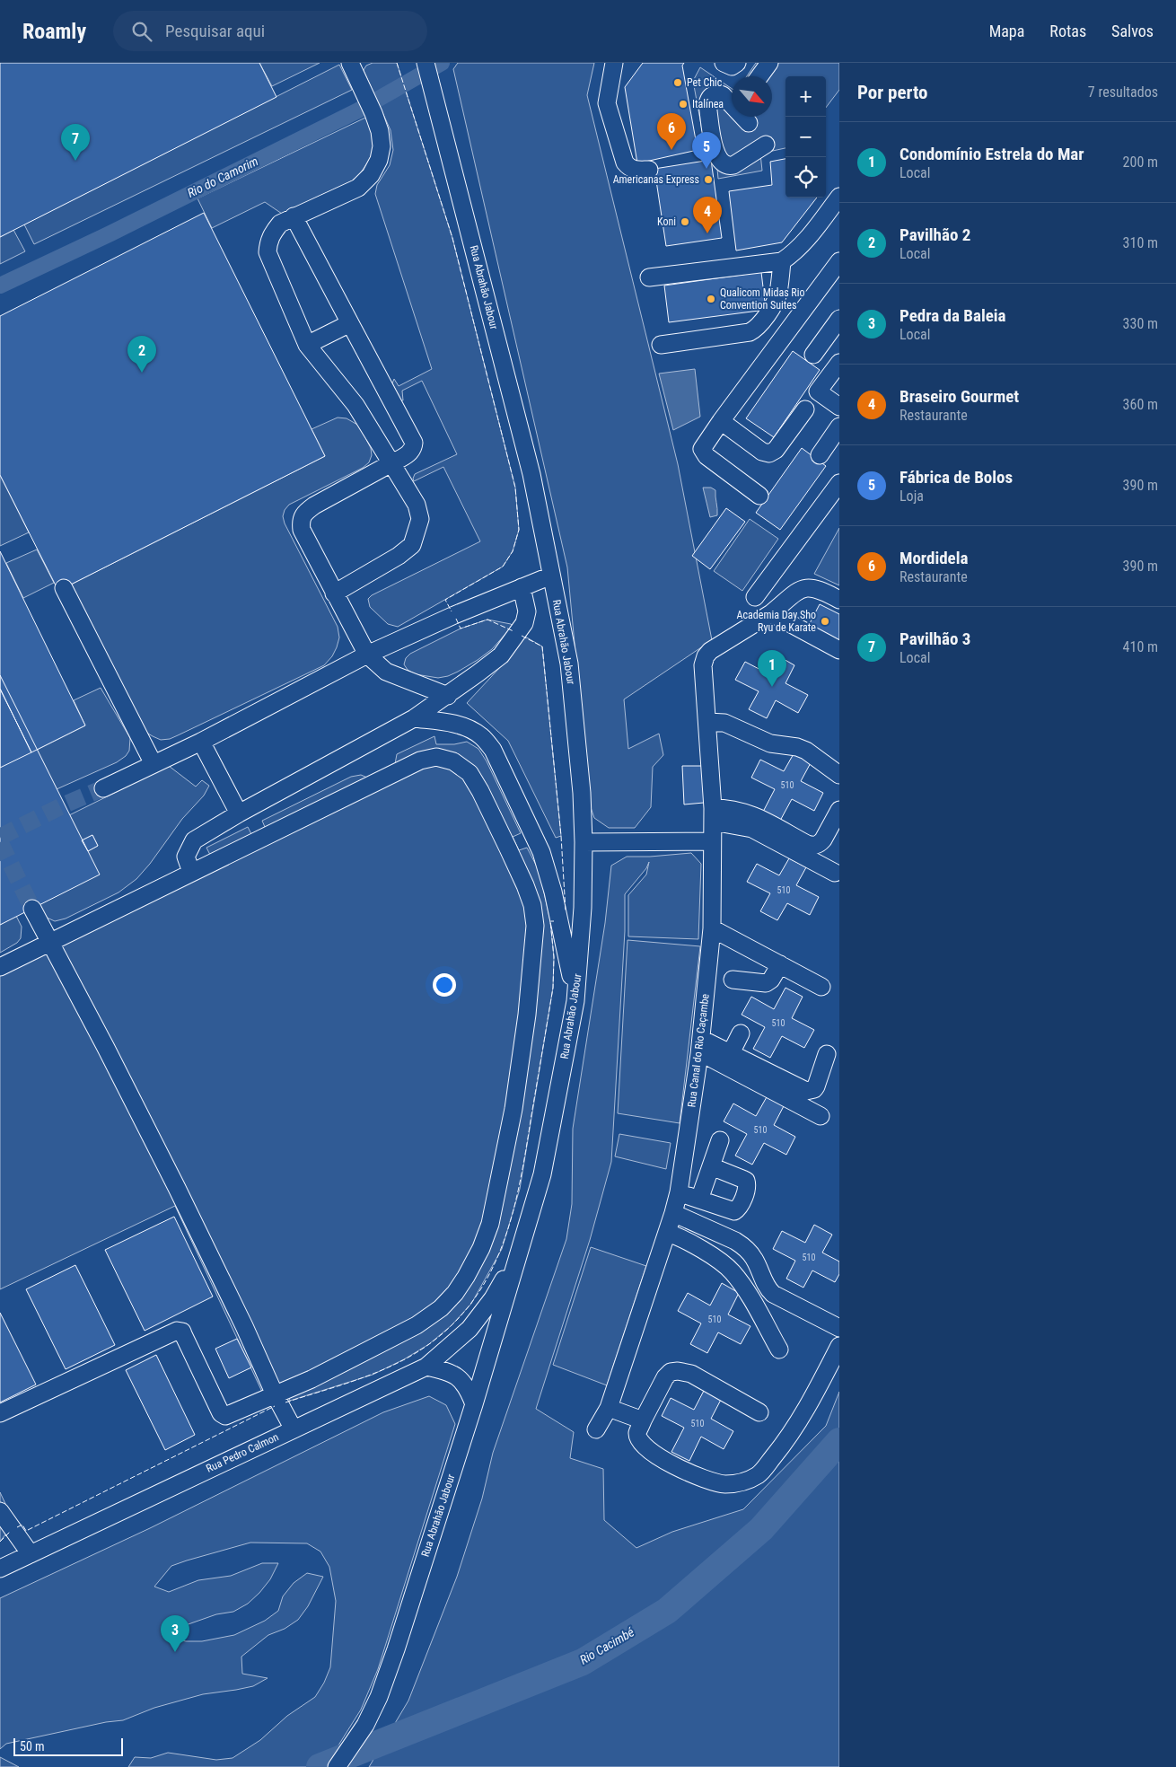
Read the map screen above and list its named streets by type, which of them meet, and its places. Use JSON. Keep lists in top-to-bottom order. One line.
{"streets":{"street":["Rua Abrahão Jabour","Rua Canal do Rio Caçambe","Rua Pedro Calmon"]},"crossings":[["Rua Abrahão Jabour","Rua Pedro Calmon"]],"water":["Rio do Camorim","Rio Cacimbé"],"places":["Pet Chic","Italínea","Americanas Express","Koni","Qualicom Midas Rio Convention Suites","Academia Day Sho Ryu de Karate"],"house_numbers":["510","510","510","510","510","510","510"],"scale_bar":"50 m","north":"bottom right","page":{"header":"Roamly","search":"Pesquisar aqui","nav":["Mapa","Rotas","Salvos"],"heading":["Por perto","7 resultados"],"map_buttons":["+","−"],"pins":["6","7","5","4","2","1","3"],"list":[{"mark":"1","name":"Condomínio Estrela do Mar","note":"Local","value":"200 m"},{"mark":"2","name":"Pavilhão 2","note":"Local","value":"310 m"},{"mark":"3","name":"Pedra da Baleia","note":"Local","value":"330 m"},{"mark":"4","name":"Braseiro Gourmet","note":"Restaurante","value":"360 m"},{"mark":"5","name":"Fábrica de Bolos","note":"Loja","value":"390 m"},{"mark":"6","name":"Mordidela","note":"Restaurante","value":"390 m"},{"mark":"7","name":"Pavilhão 3","note":"Local","value":"410 m"}],"scale":"50 m"}}
